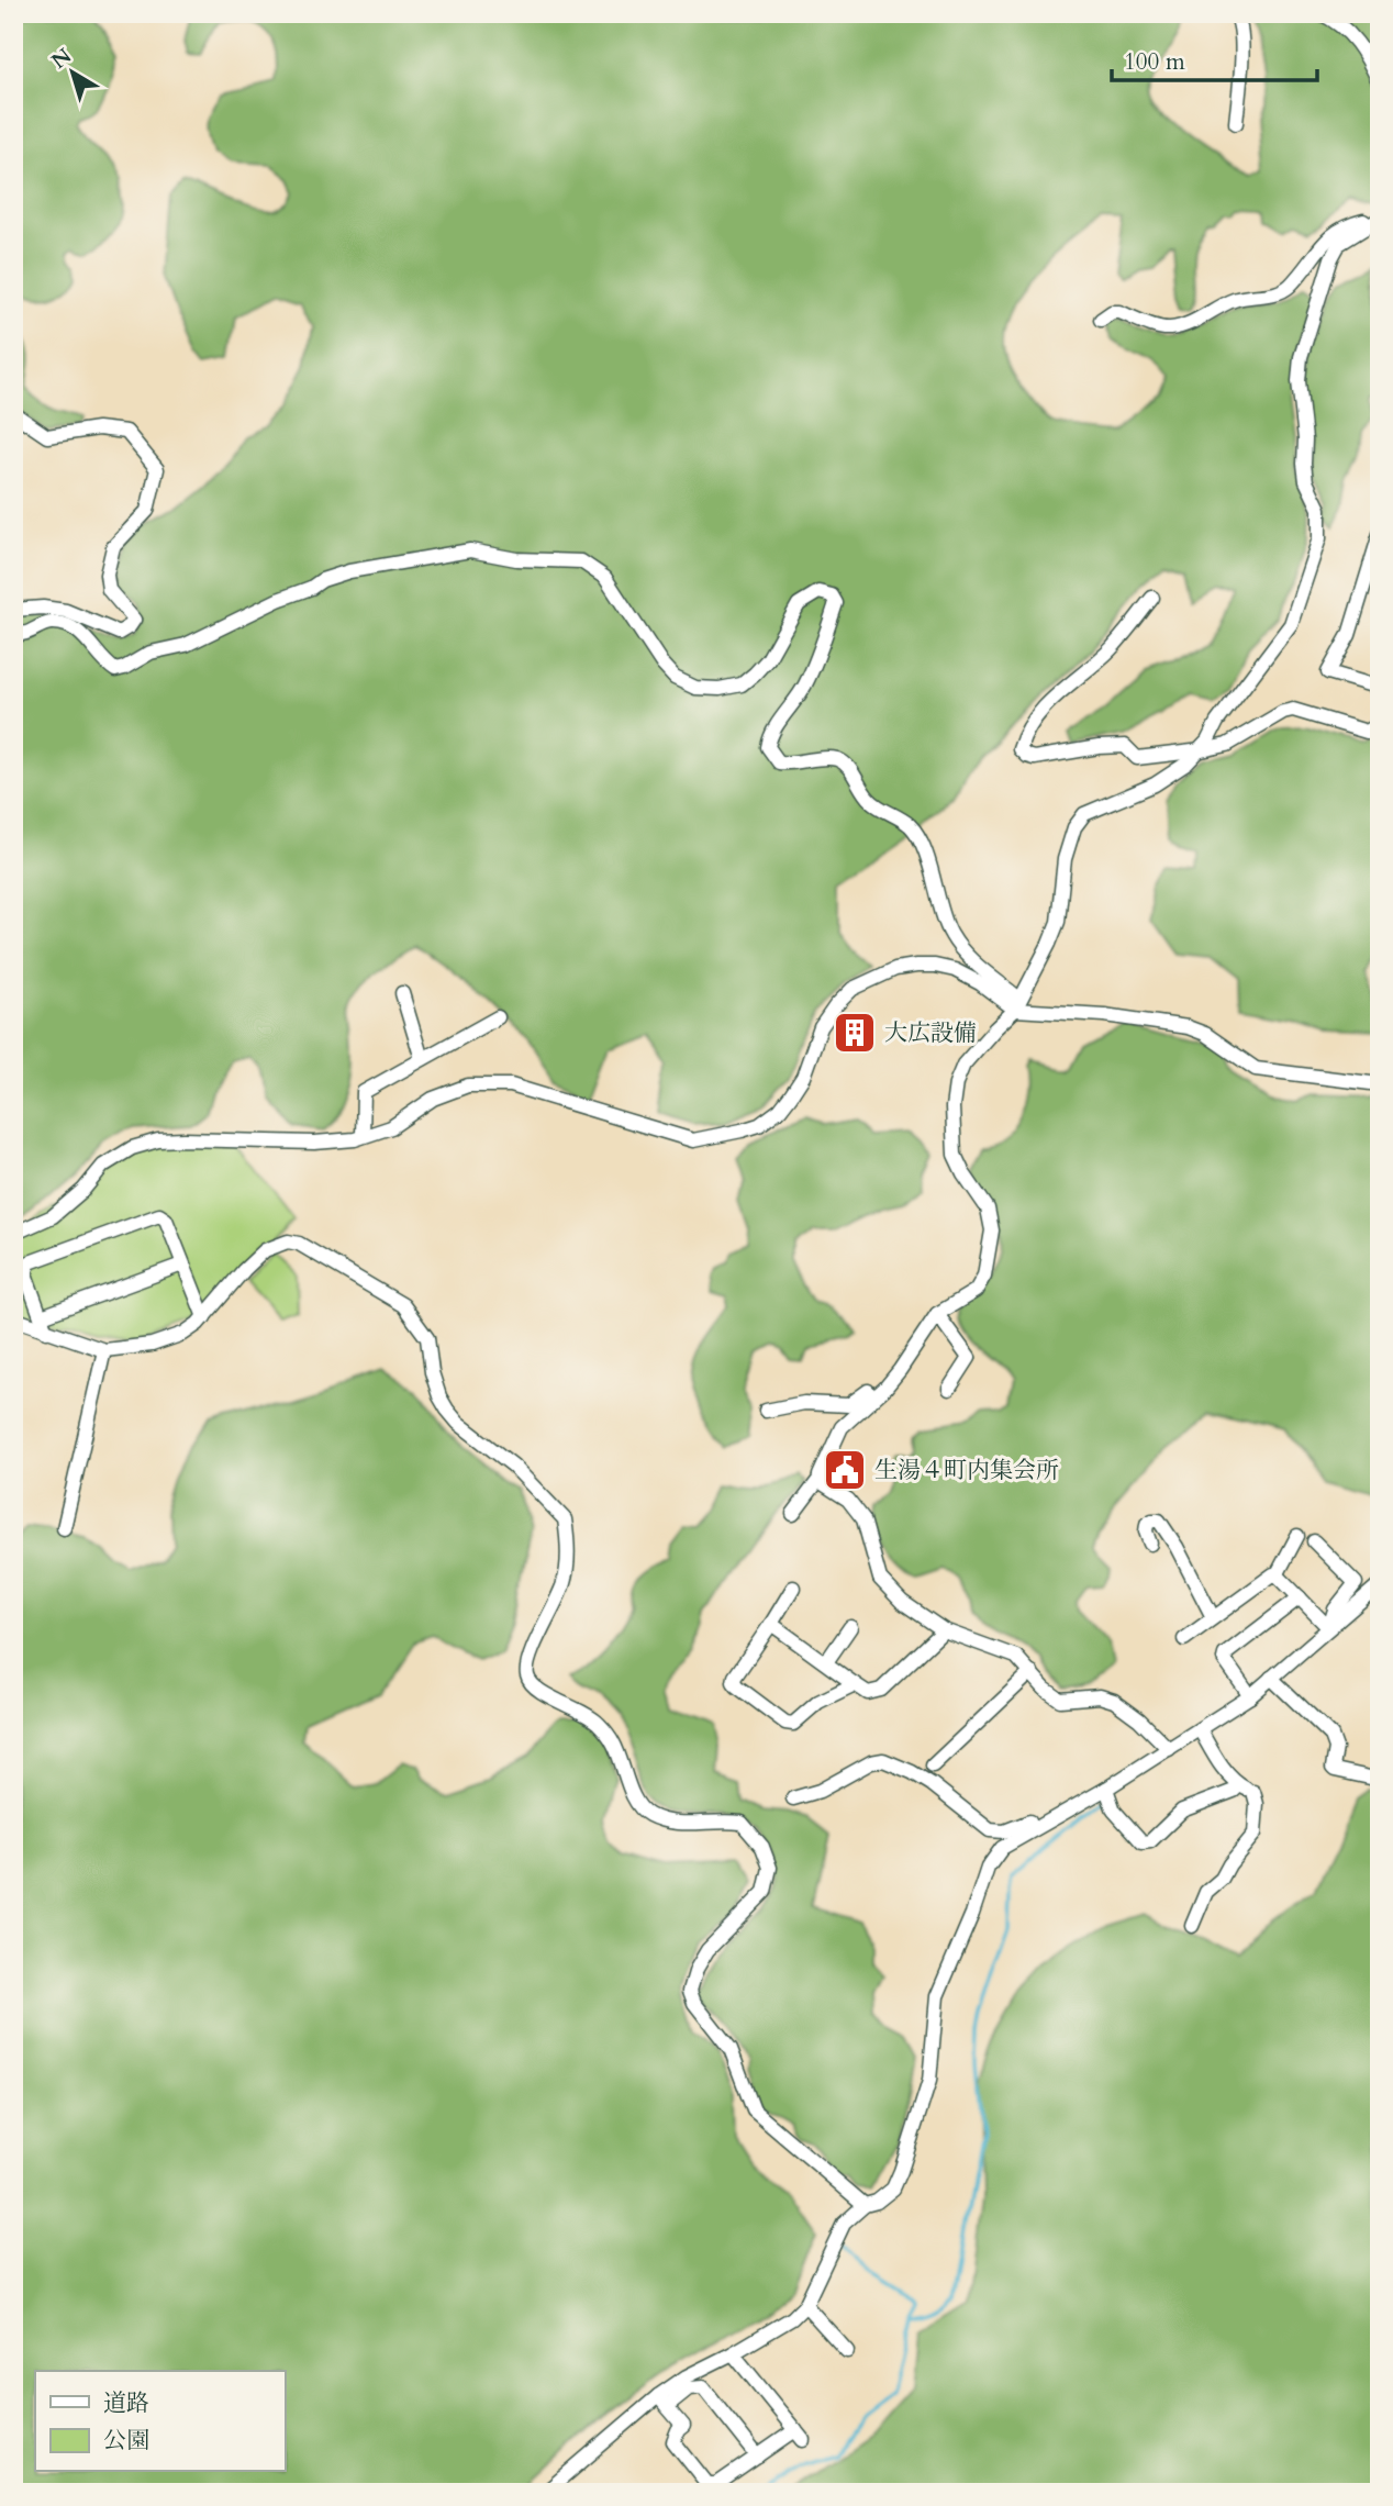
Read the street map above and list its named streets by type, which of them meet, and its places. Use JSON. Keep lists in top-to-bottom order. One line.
{"places":{"building":["大広設備"],"public building":["生湯４町内集会所"]},"legend":["道路","公園"],"scale_bar":"100 m","north":"top left"}
